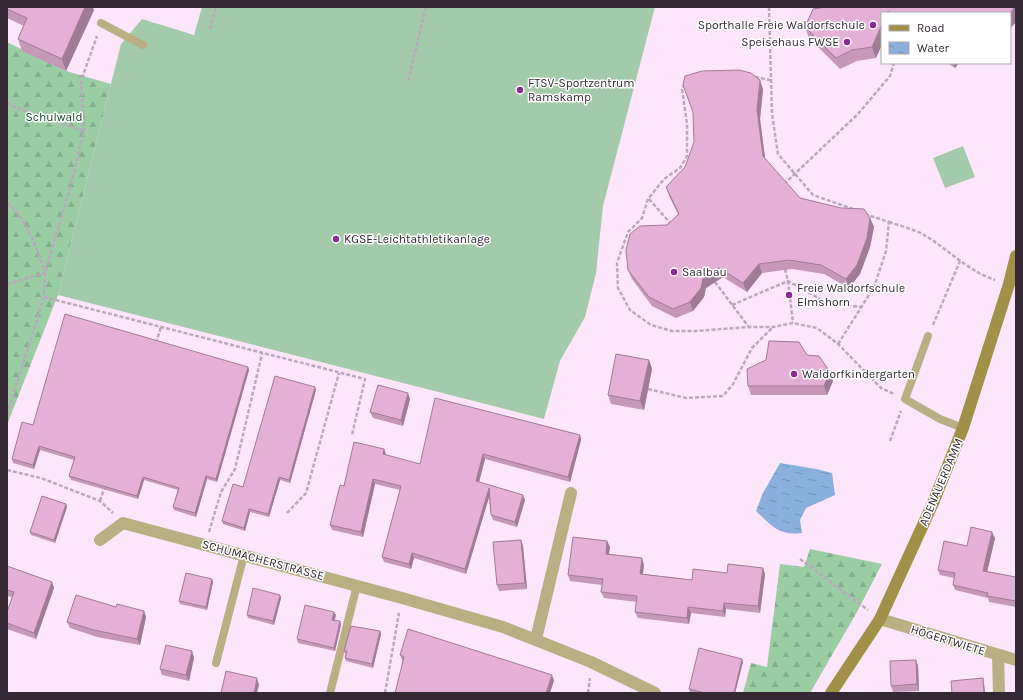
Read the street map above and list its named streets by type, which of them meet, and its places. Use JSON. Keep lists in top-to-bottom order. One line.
{"streets":{"street":["ADENAUERDAMM","SCHUMACHERSTRASSE","HÖGERTWIETE"]},"crossings":[["ADENAUERDAMM","HÖGERTWIETE"]],"parks":["Schulwald"],"places":["Sporthalle Freie Waldorfschule","Speisehaus FWSE","FTSV-Sportzentrum Ramskamp","KGSE-Leichtathletikanlage","Saalbau","Freie Waldorfschule Elmshorn","Waldorfkindergarten"],"legend":["Road","Water"]}
